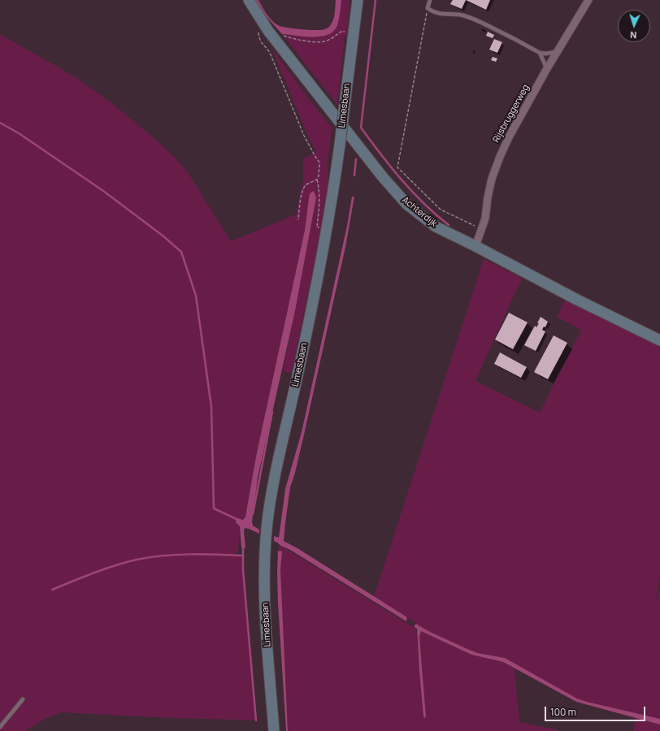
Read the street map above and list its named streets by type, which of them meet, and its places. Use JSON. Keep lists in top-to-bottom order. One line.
{"streets":{"main road":["Limesbaan","Achterdijk"],"street":["Rijsbruggerweg"]},"crossings":[["Rijsbruggerweg","Achterdijk"]],"scale_bar":"100 m","north":"bottom"}
